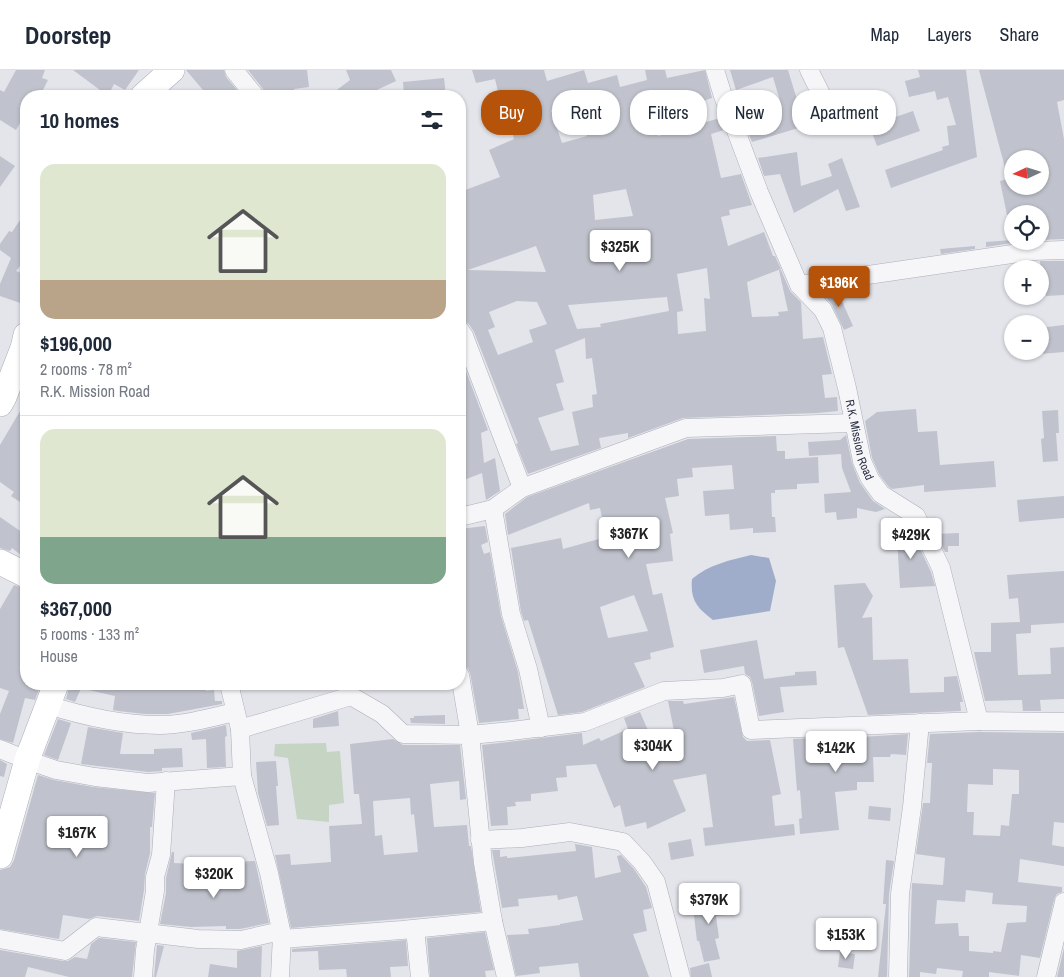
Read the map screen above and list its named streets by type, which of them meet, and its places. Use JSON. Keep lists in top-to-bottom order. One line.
{"streets":{"street":["R.K. Mission Road"]},"north":"left","page":{"header":"Doorstep","nav":["Map","Layers","Share"],"chip":["Buy","Rent","Filters","New","Apartment"],"heading":"10 homes","map_buttons":["+","−"],"list":[{"name":"$196,000","note":"2 rooms · 78 m² · R.K. Mission Road"},{"name":"$367,000","note":"5 rooms · 133 m² · House"}],"price":["$325K","$196K","$367K","$429K","$304K","$142K","$167K","$320K","$379K","$153K"]}}
